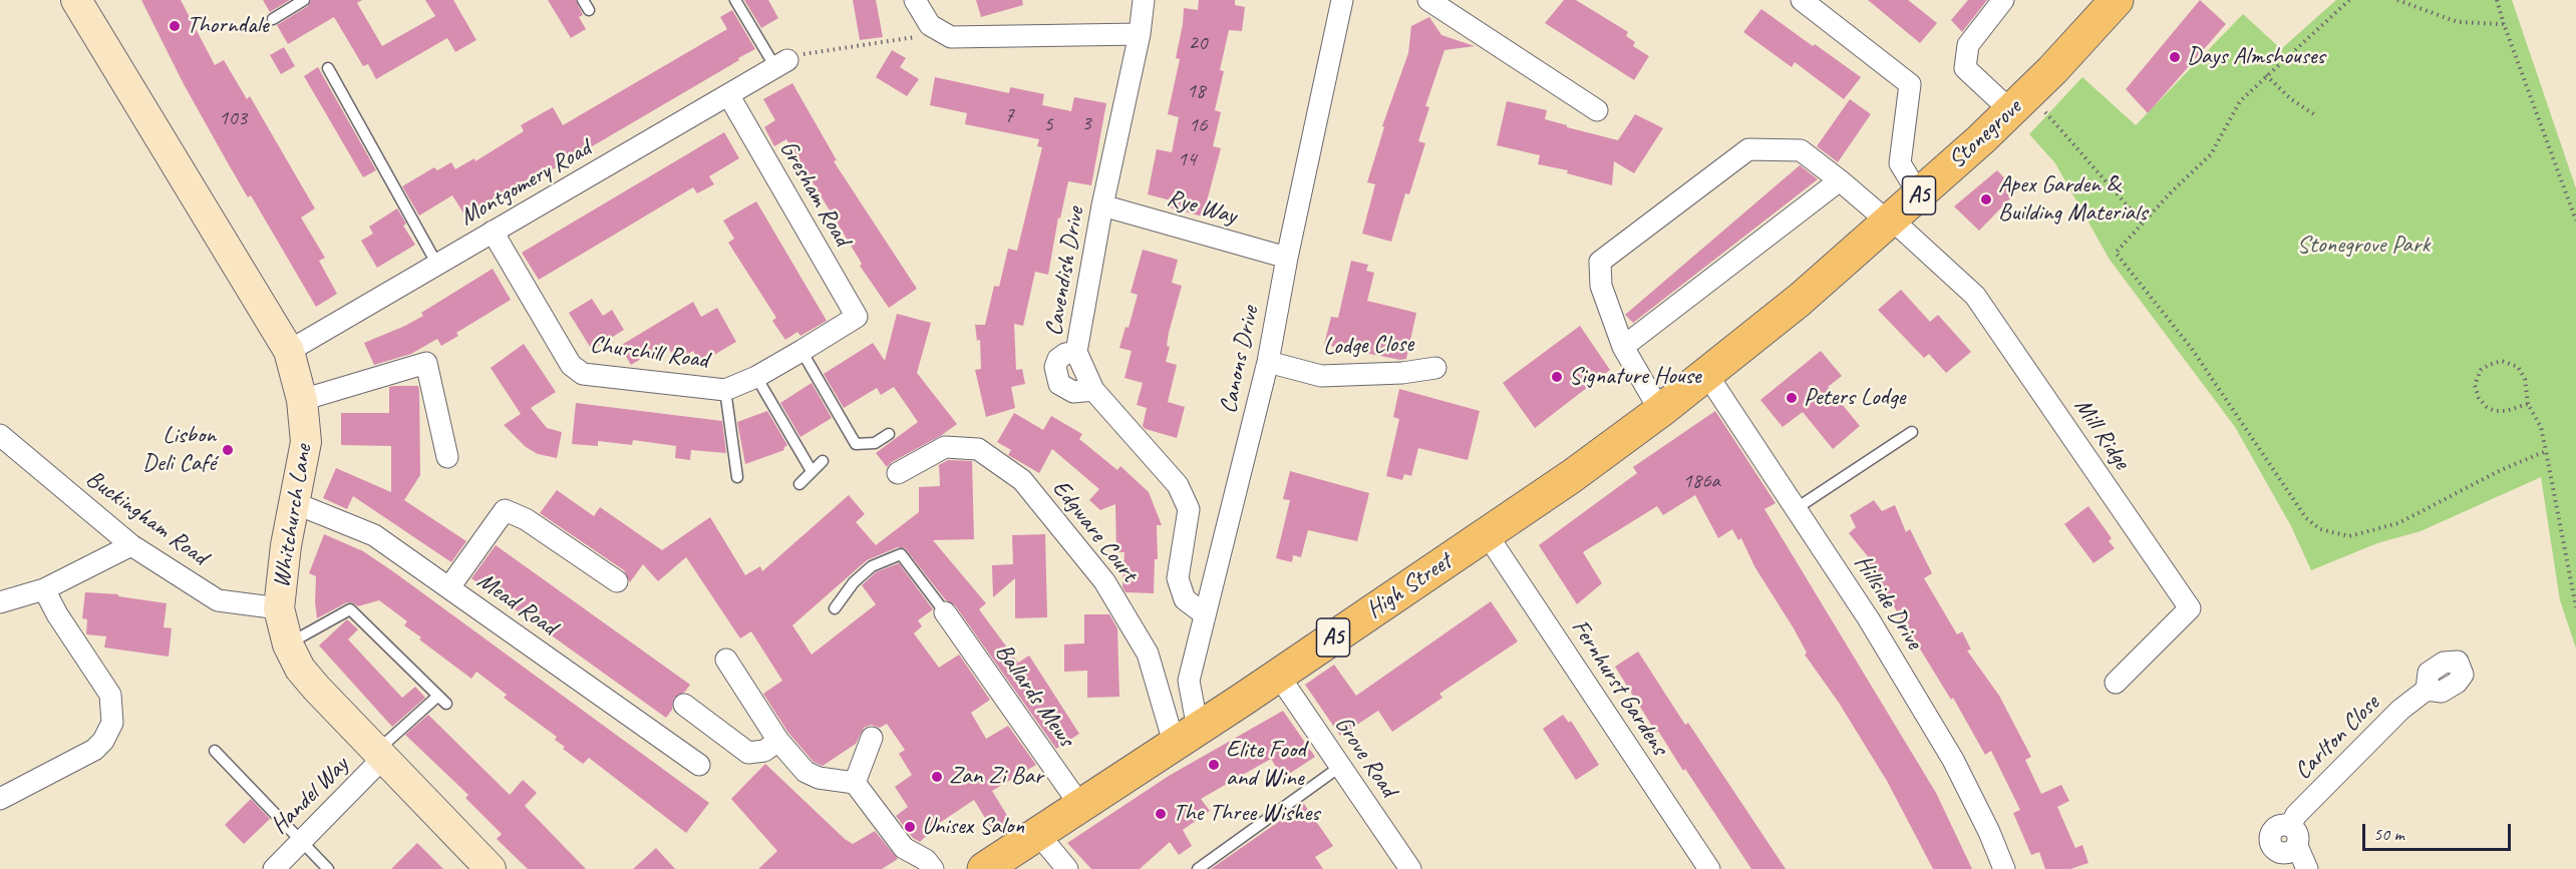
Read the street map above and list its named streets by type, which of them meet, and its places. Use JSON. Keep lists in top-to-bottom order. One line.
{"streets":{"main road":["Stonegrove","A5","Whitchurch Lane","High Street"],"street":["Montgomery Road","Gresham Road","Rye Way","Cavendish Drive","Lodge Close","Churchill Road","Canons Drive","Mill Ridge","Buckingham Road","Edgware Court","Hillside Drive","Mead Road","Fernhurst Gardens","Ballards Mews","Carlton Close","Grove Road","Handel Way"]},"crossings":[["Stonegrove","Mill Ridge"],["Stonegrove","High Street"],["Stonegrove","Hillside Drive"],["Montgomery Road","Gresham Road"],["Montgomery Road","Churchill Road"],["Montgomery Road","Whitchurch Lane"],["Gresham Road","Churchill Road"],["Rye Way","Cavendish Drive"],["Rye Way","Canons Drive"],["Cavendish Drive","Canons Drive"],["Lodge Close","Canons Drive"],["Canons Drive","Edgware Court"],["Canons Drive","High Street"],["Whitchurch Lane","Buckingham Road"],["Whitchurch Lane","Mead Road"],["Whitchurch Lane","Handel Way"],["Edgware Court","High Street"],["High Street","Hillside Drive"],["High Street","Fernhurst Gardens"],["High Street","Ballards Mews"],["High Street","Grove Road"]],"parks":["Stonegrove Park"],"places":["Thorndale","Days Almshouses","Apex Garden & Building Materials","Signature House","Peters Lodge","Lisbon Deli Café","Elite Food and Wine","Zan Zi Bar","The Three Wishes","Unisex Salon"],"house_numbers":["20","18","7","103","3","5","16","14","186a"],"scale_bar":"50 m"}
